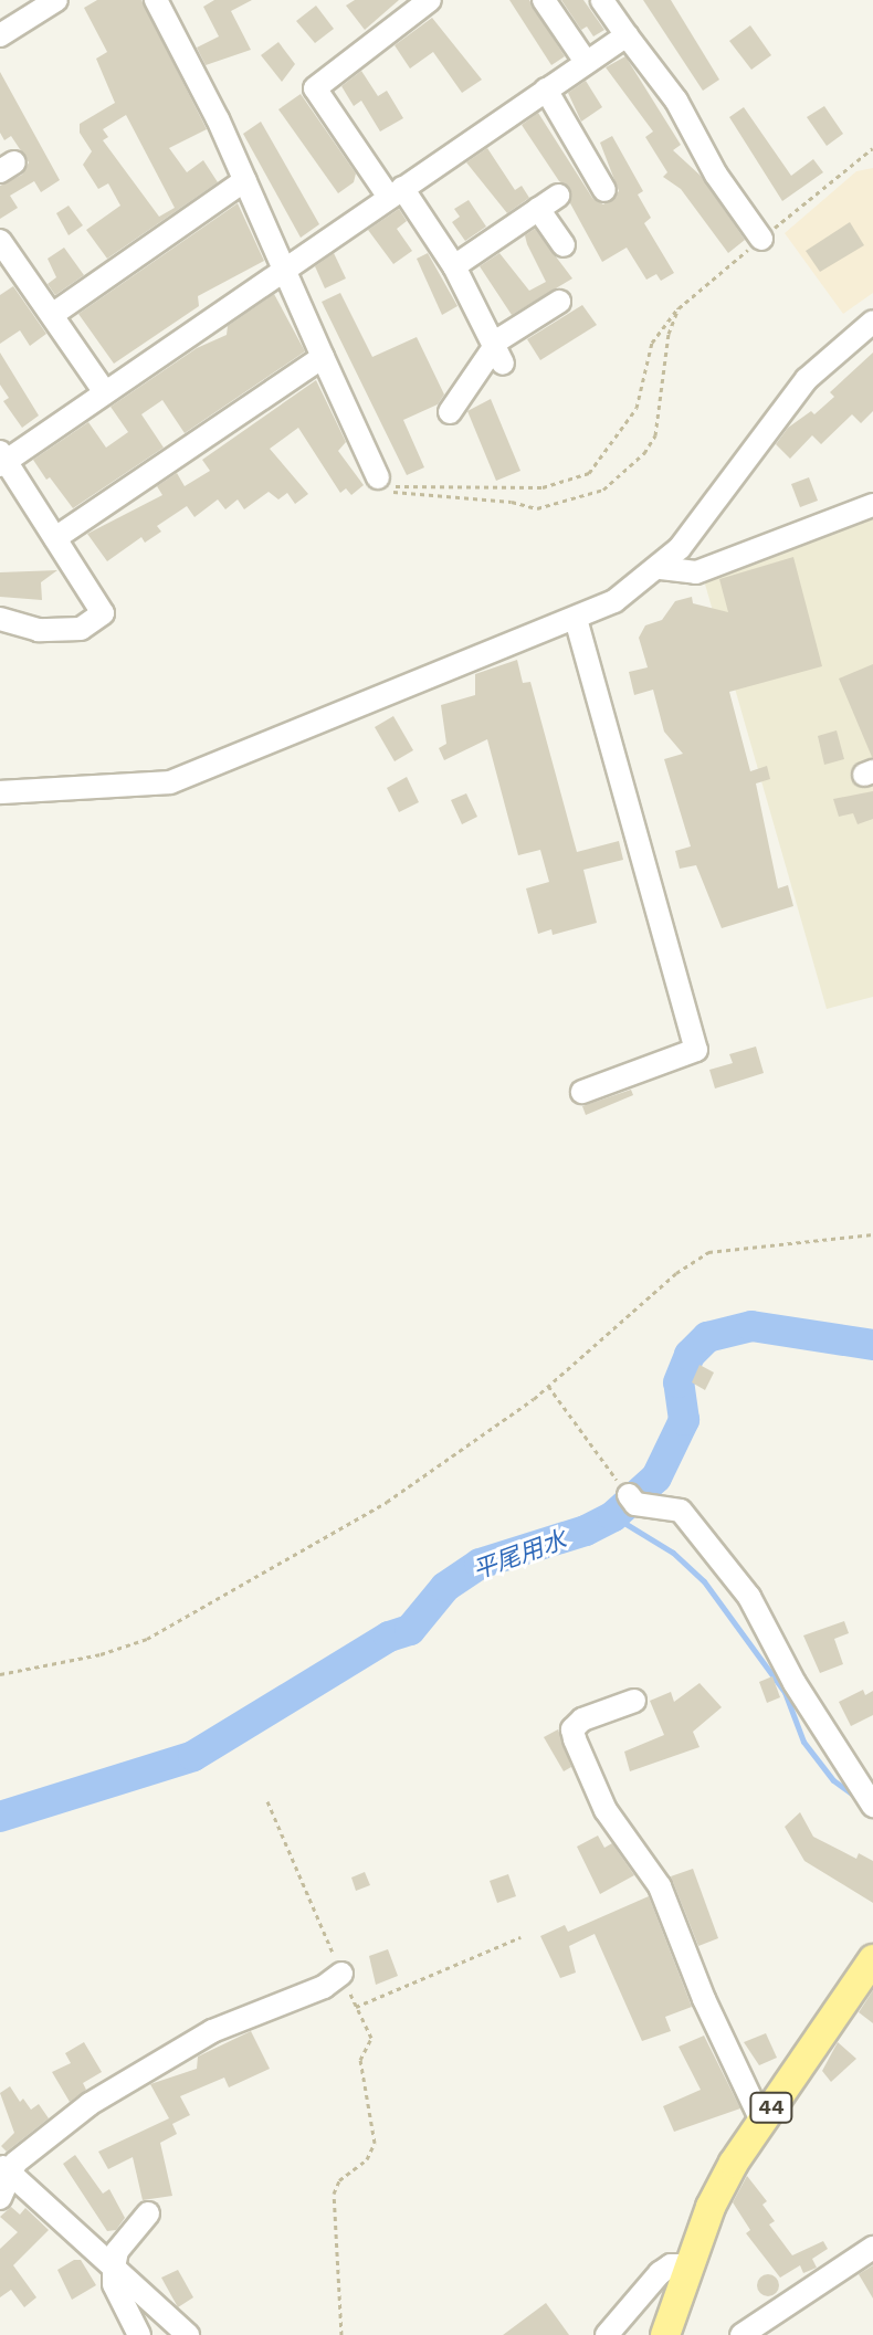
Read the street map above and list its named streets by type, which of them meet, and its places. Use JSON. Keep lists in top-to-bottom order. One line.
{"streets":{"main road":["44"]},"water":["平尾用水"]}
